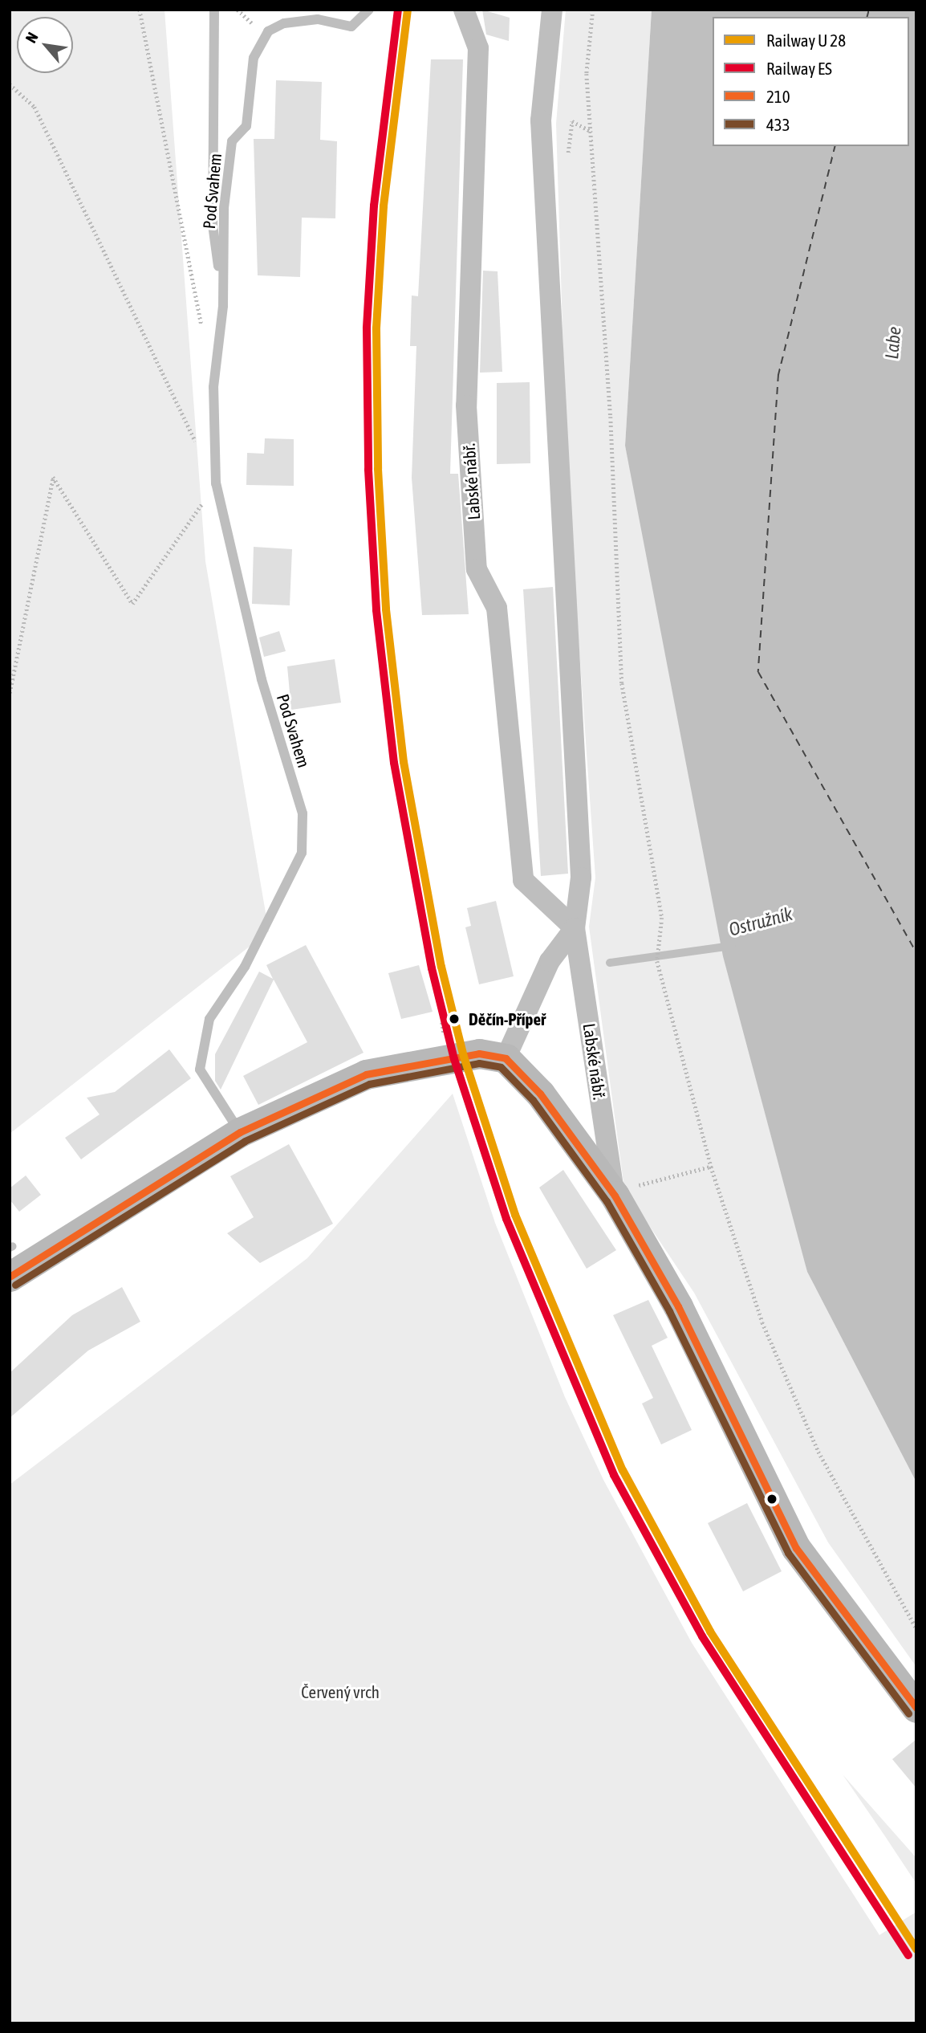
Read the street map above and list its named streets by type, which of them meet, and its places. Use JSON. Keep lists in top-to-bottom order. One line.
{"streets":{"street":["Labské nábř."],"lane":["Pod Svahem"]},"water":["Labe","Ostružník"],"parks":["Červený vrch"],"places":["Děčín-Přípeř"],"lines":["rail line ES","transit line 210","transit line 433"],"legend":["Railway U 28","Railway ES","210","433"],"north":"top left"}
